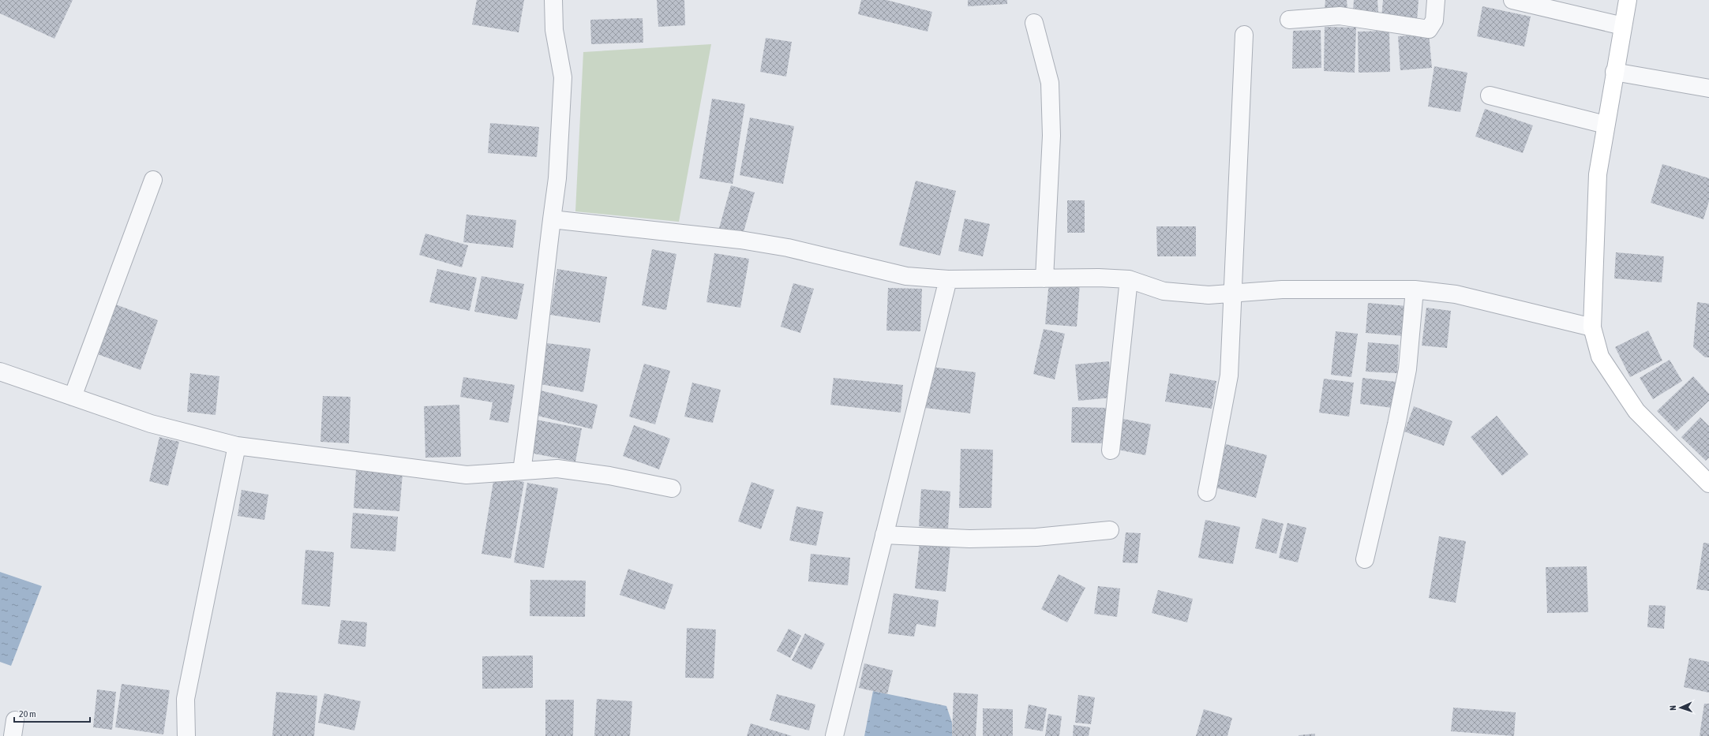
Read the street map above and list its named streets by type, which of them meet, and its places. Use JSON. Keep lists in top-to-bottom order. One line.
{"scale_bar":"20 m","north":"left"}
